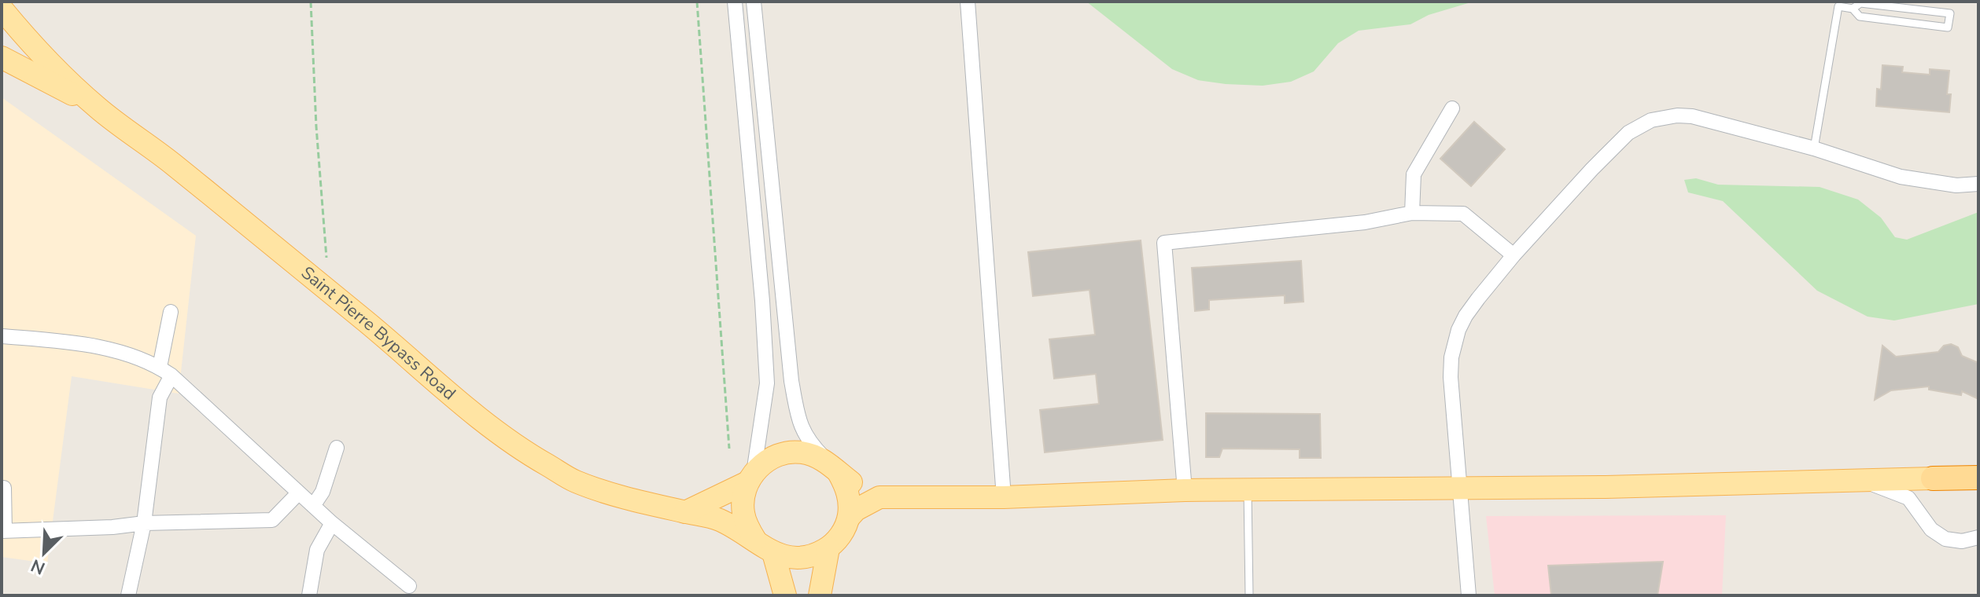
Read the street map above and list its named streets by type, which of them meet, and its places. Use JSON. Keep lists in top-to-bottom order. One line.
{"streets":{"main road":["Saint Pierre Bypass Road"]},"north":"bottom left"}
